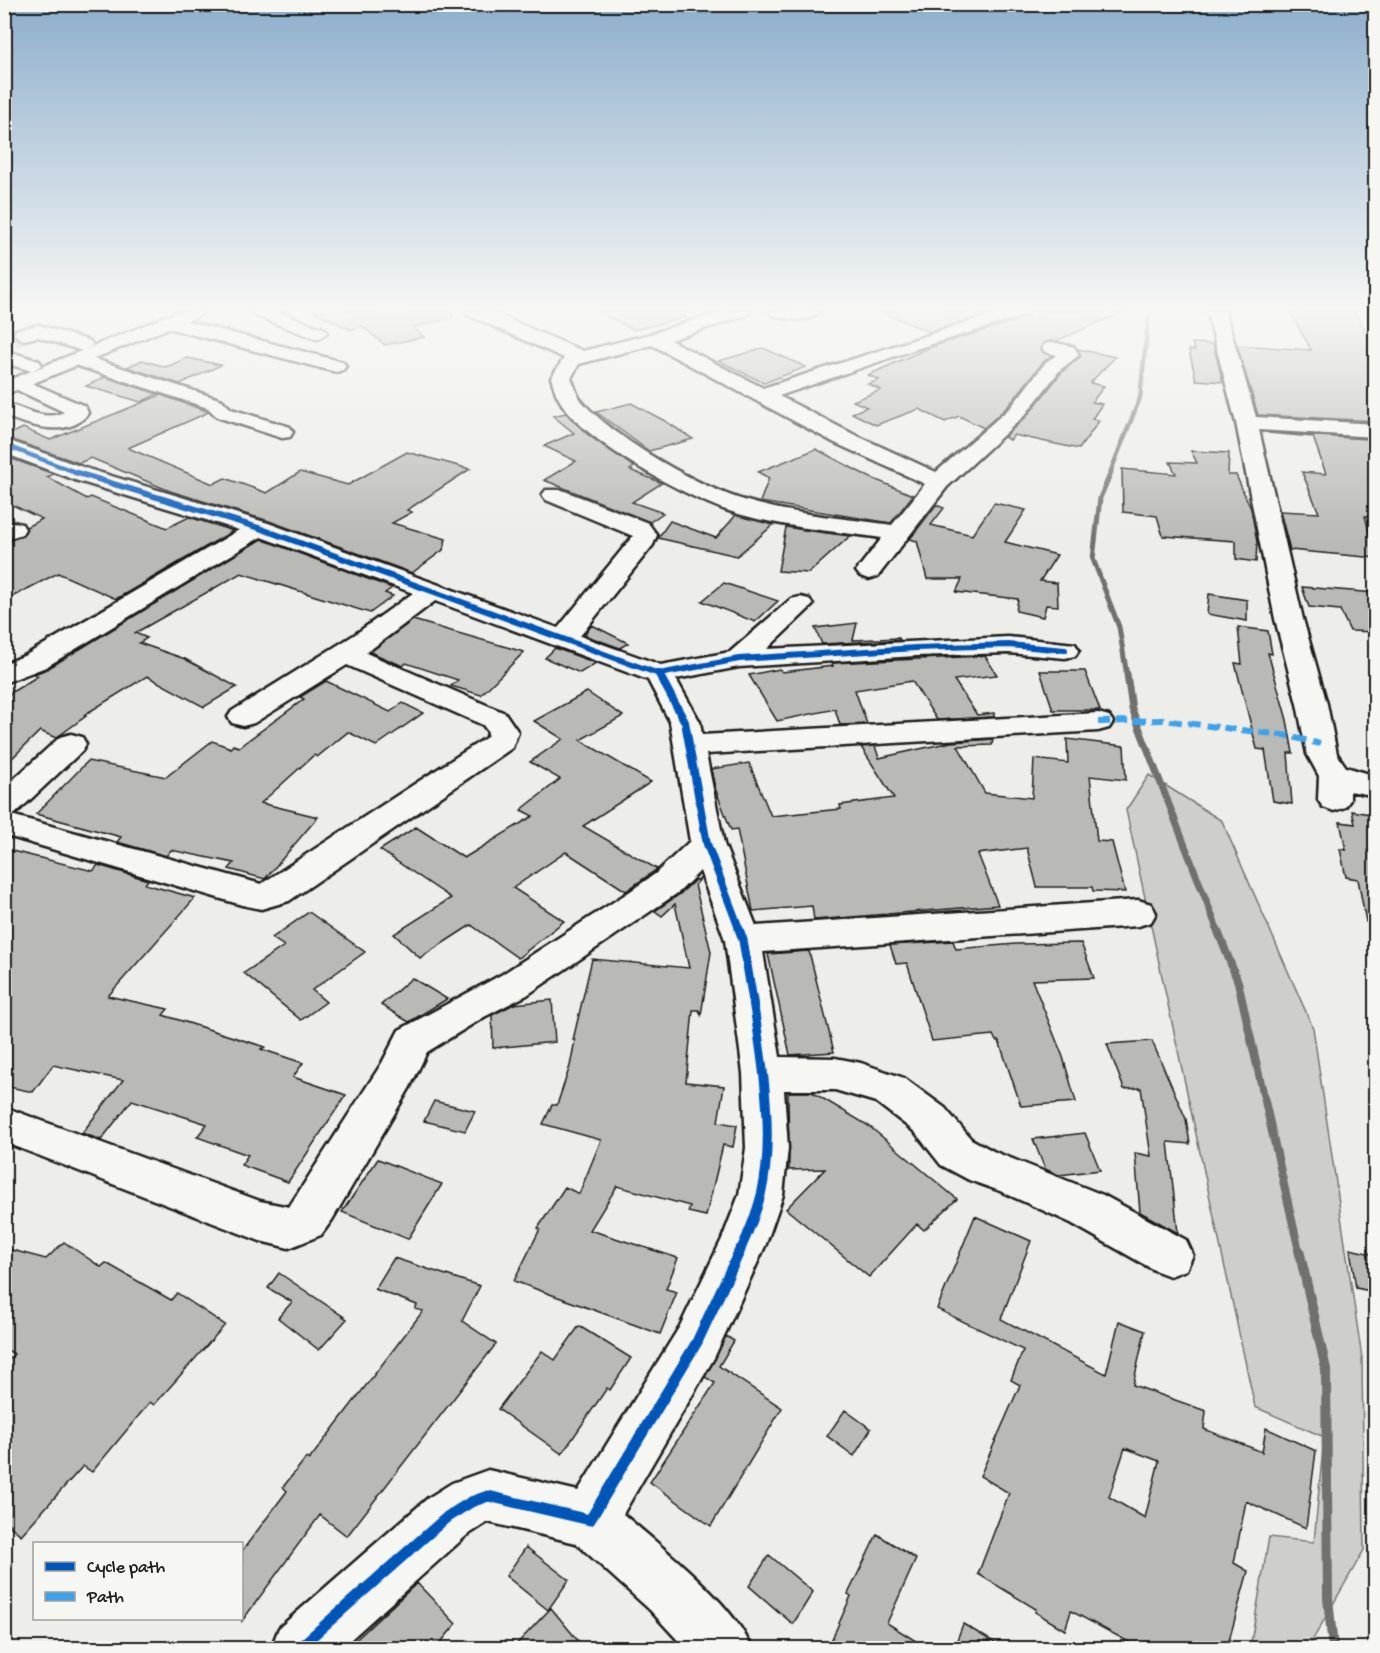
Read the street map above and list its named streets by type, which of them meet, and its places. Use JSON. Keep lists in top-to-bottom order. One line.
{"legend":["Cycle path","Path"]}
